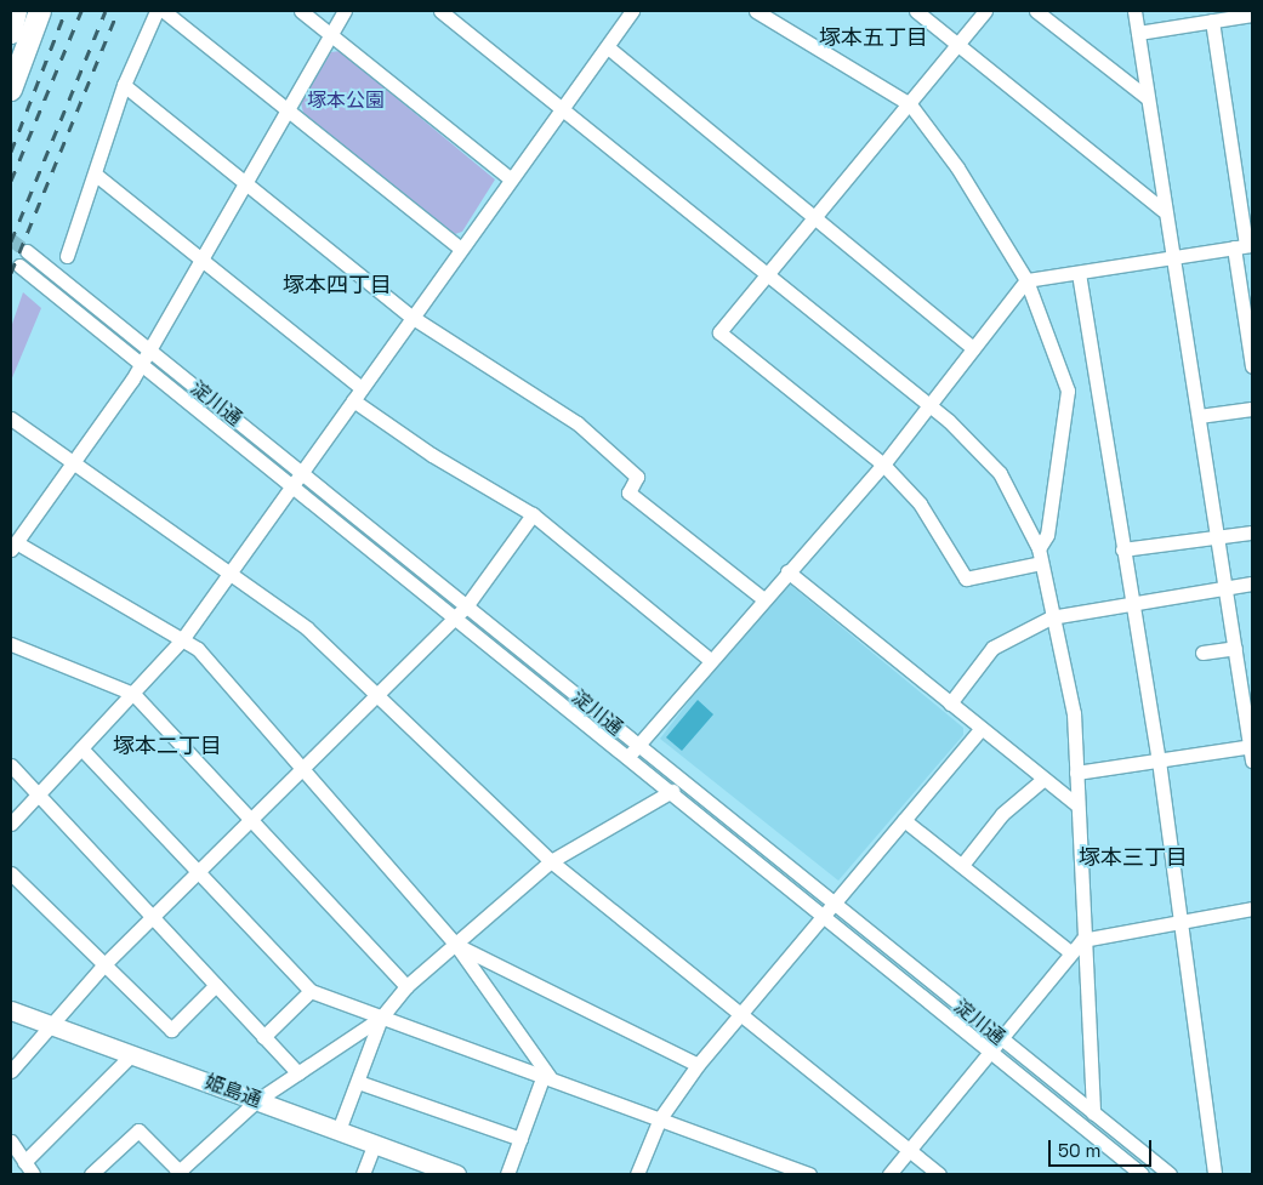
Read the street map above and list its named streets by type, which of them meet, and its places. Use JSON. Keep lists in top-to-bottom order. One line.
{"streets":{"main road":["姫島通"],"street":["淀川通"]},"districts":["塚本五丁目","塚本四丁目","塚本二丁目","塚本三丁目"],"parks":["塚本公園"],"scale_bar":"50 m"}
